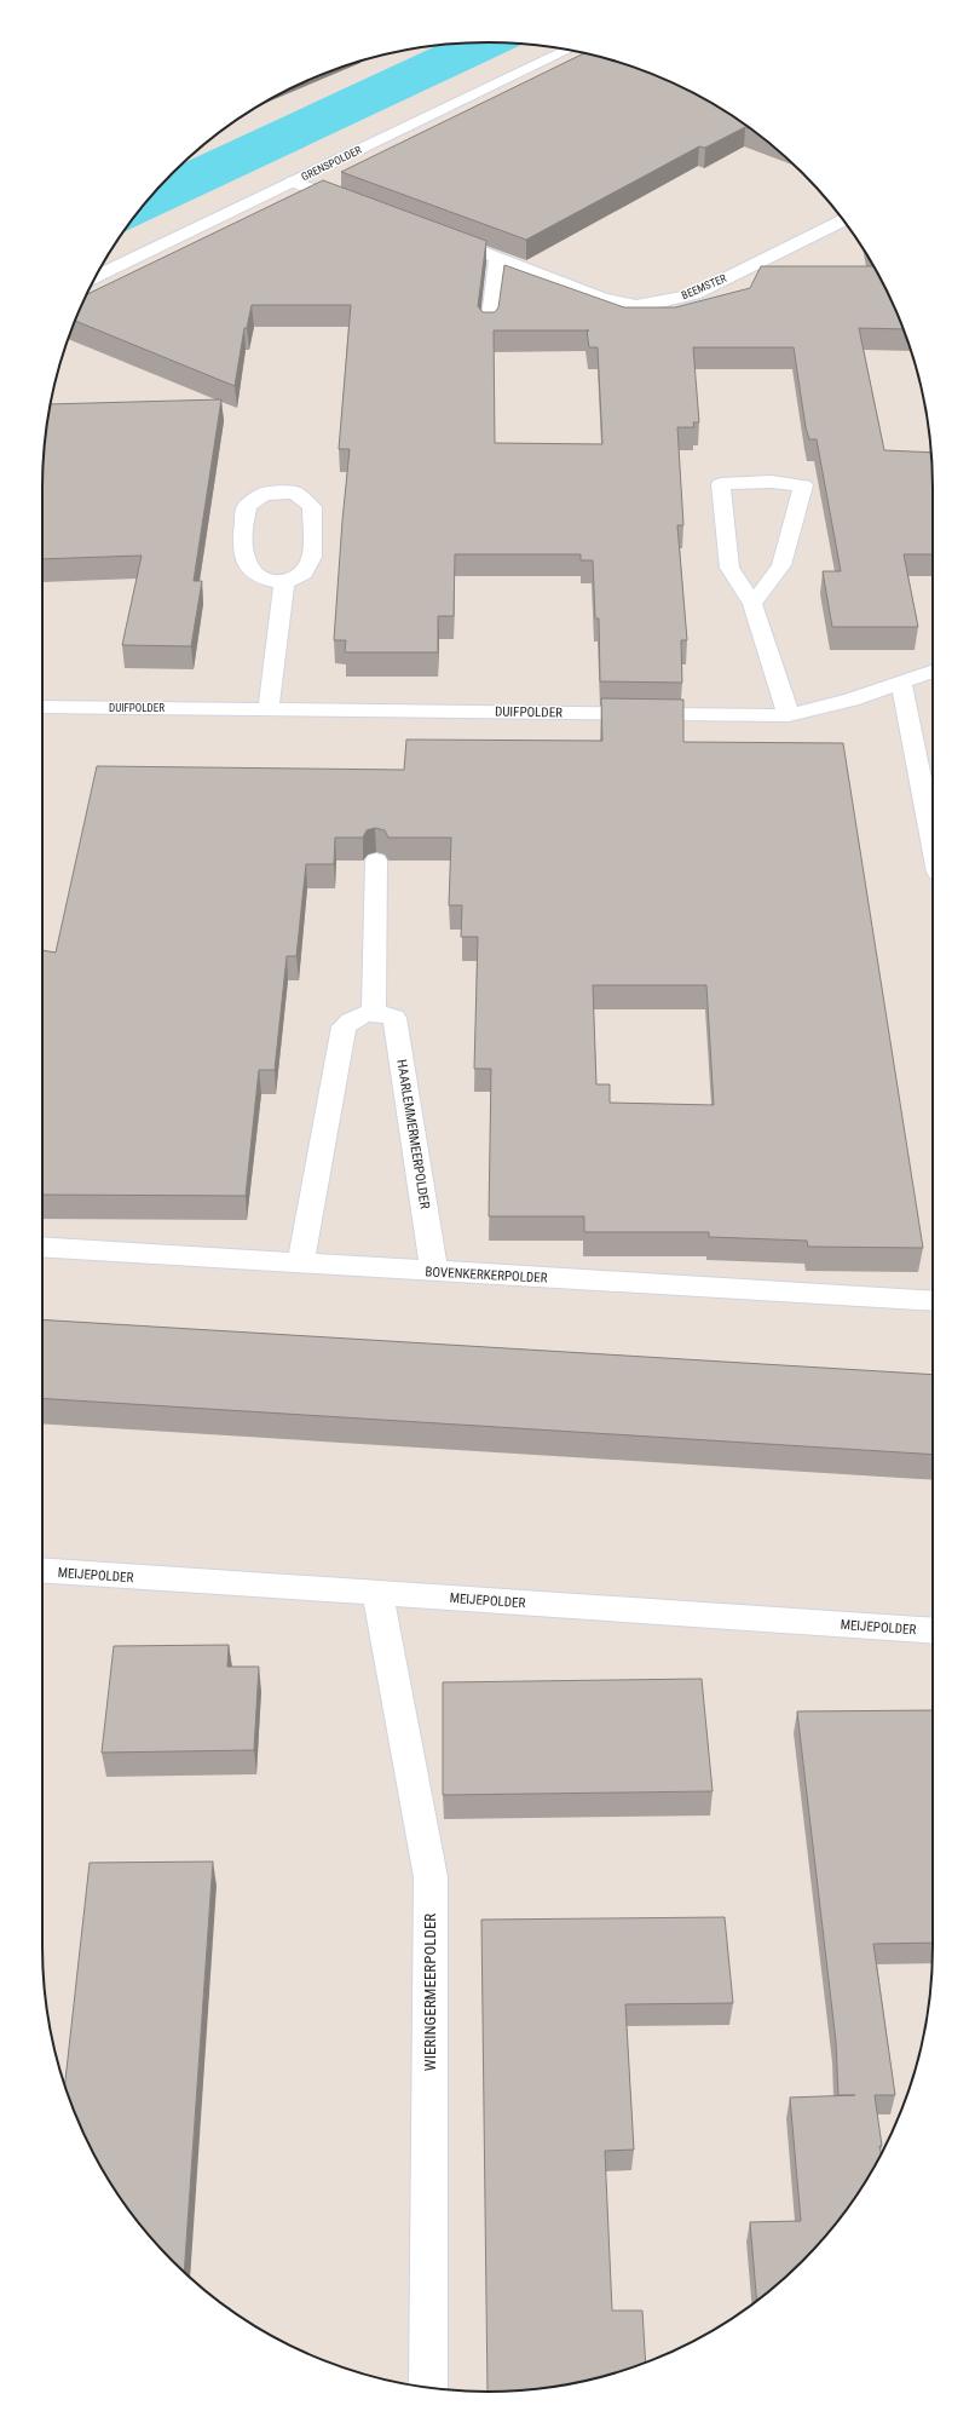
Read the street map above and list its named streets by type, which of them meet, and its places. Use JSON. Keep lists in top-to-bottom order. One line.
{"streets":{"street":["GRENSPOLDER","BEEMSTER","DUIFPOLDER","HAARLEMMERMEERPOLDER","BOVENKERKERPOLDER","MEIJEPOLDER","WIERINGERMEERPOLDER"]},"crossings":[["HAARLEMMERMEERPOLDER","BOVENKERKERPOLDER"],["MEIJEPOLDER","WIERINGERMEERPOLDER"]]}
